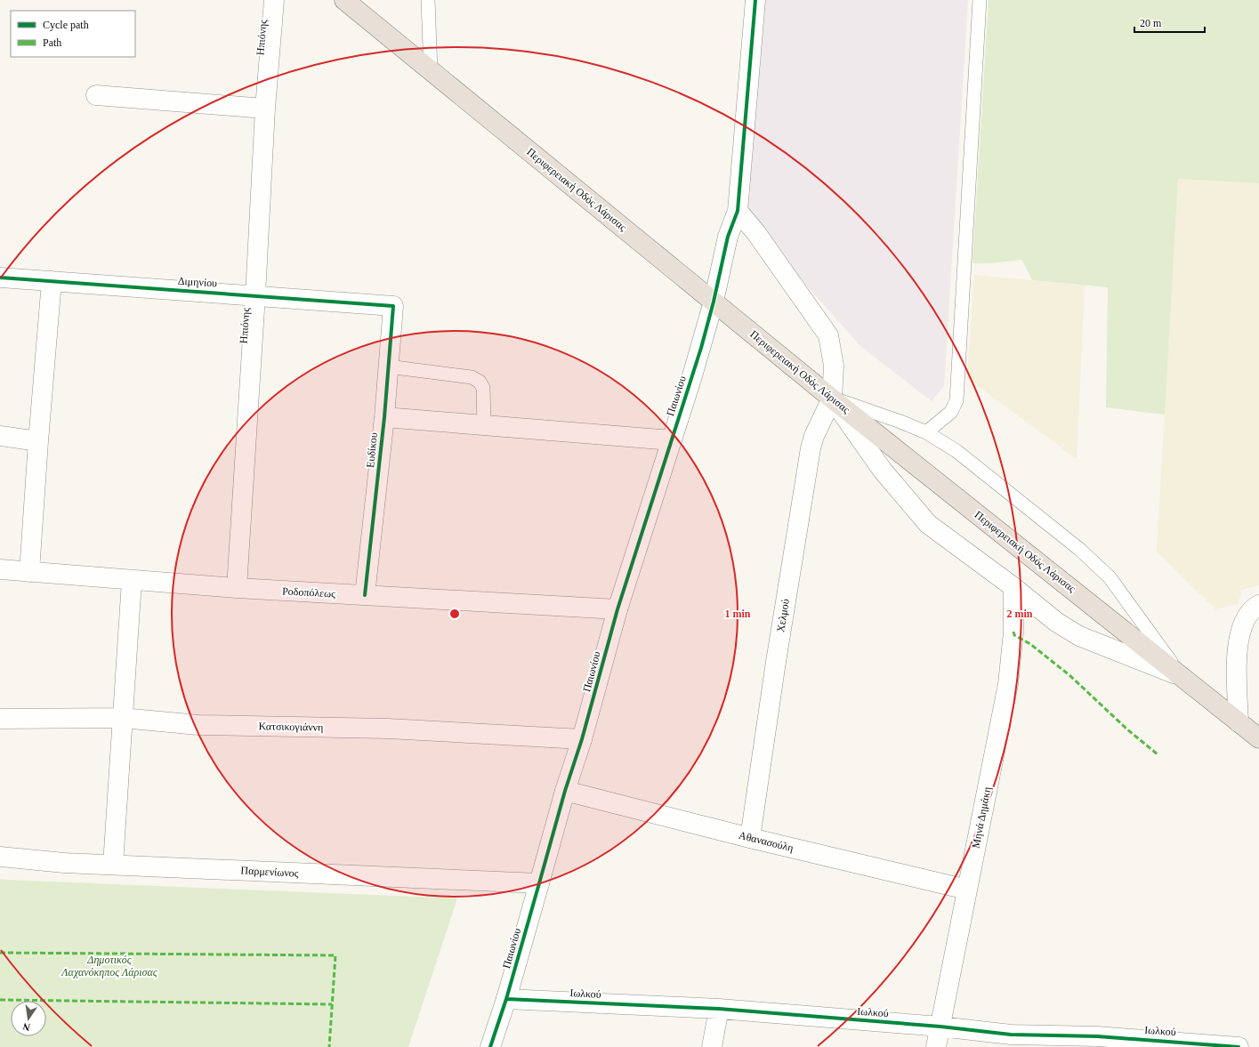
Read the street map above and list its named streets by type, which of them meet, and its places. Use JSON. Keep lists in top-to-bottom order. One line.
{"streets":{"highway":["Περιφερειακή Οδός Λάρισας"],"street":["Ηπιόνης","Διμηνίου","Παιωνίου","Ευδίκου","Ροδοπόλεως","Χελμού","Κατσικογιάννη","Μηνά Δημάκη","Αθανασούλη","Παρμενίωνος","Ιωλκού"]},"crossings":[["Ηπιόνης","Διμηνίου"],["Ηπιόνης","Ροδοπόλεως"],["Περιφερειακή Οδός Λάρισας","Παιωνίου"],["Περιφερειακή Οδός Λάρισας","Χελμού"],["Διμηνίου","Ευδίκου"],["Παιωνίου","Ροδοπόλεως"],["Παιωνίου","Κατσικογιάννη"],["Παιωνίου","Αθανασούλη"],["Παιωνίου","Παρμενίωνος"],["Παιωνίου","Ιωλκού"],["Ευδίκου","Ροδοπόλεως"],["Χελμού","Αθανασούλη"],["Μηνά Δημάκη","Αθανασούλη"],["Μηνά Δημάκη","Ιωλκού"]],"parks":["Δημοτικός Λαχανόκηπος Λάρισας"],"legend":["Cycle path","Path"],"scale_bar":"20 m","north":"bottom","rings":["1 min","2 min"]}
